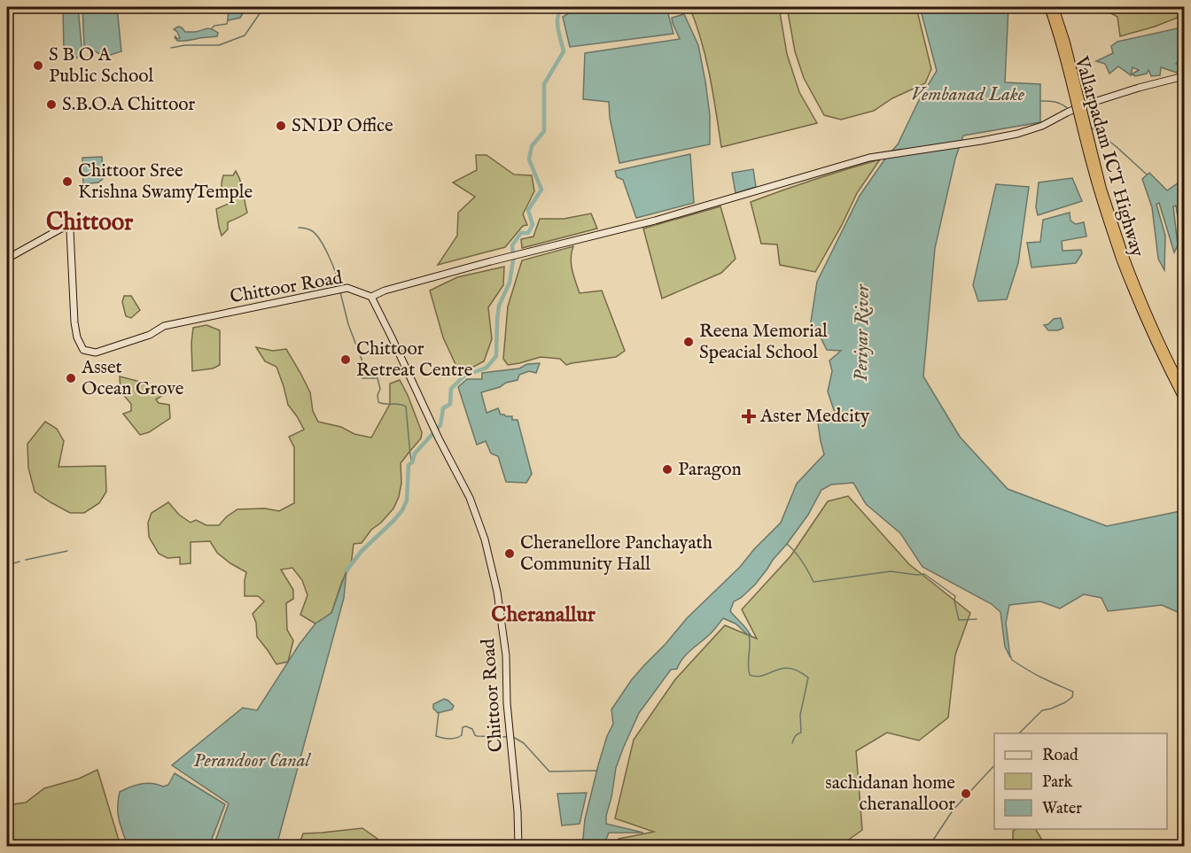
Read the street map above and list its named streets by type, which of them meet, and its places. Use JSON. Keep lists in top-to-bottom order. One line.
{"streets":{"highway":["Vallarpadam ICT Highway"],"main road":["Chittoor Road"]},"districts":["Chittoor","Cheranallur"],"water":["Vembanad Lake","Periyar River","Perandoor Canal"],"places":{"other":["S B O A Public School","S.B.O.A Chittoor","SNDP Office","Chittoor Sree Krishna SwamyTemple","Reena Memorial Speacial School","Chittoor Retreat Centre","Asset Ocean Grove","Paragon","Cheranellore Panchayath Community Hall","sachidanan home cheranalloor"],"health":["Aster Medcity"]},"legend":["Road","Park","Water"]}
